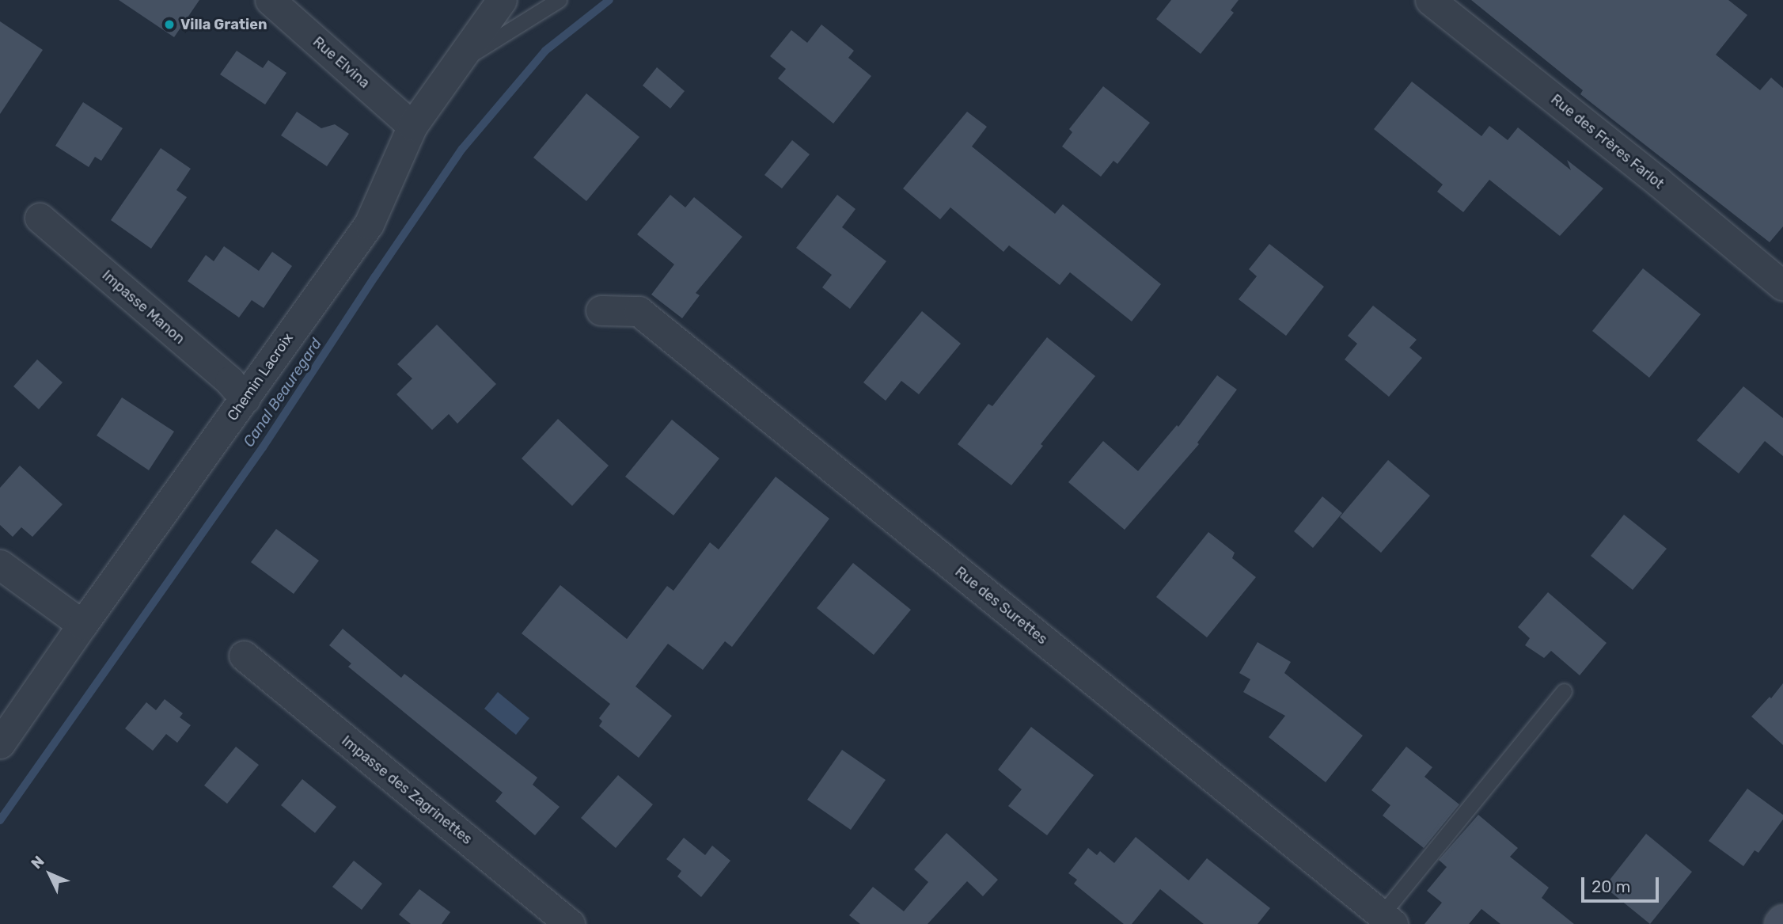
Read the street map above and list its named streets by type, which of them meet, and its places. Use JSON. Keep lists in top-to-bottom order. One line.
{"streets":{"street":["Rue Elvina","Rue des Frères Farlot","Impasse Manon","Chemin Lacroix","Rue des Surettes","Impasse des Zagrinettes"]},"crossings":[["Rue Elvina","Chemin Lacroix"],["Impasse Manon","Chemin Lacroix"]],"water":["Canal Beauregard"],"places":["Villa Gratien"],"scale_bar":"20 m","north":"top left"}
